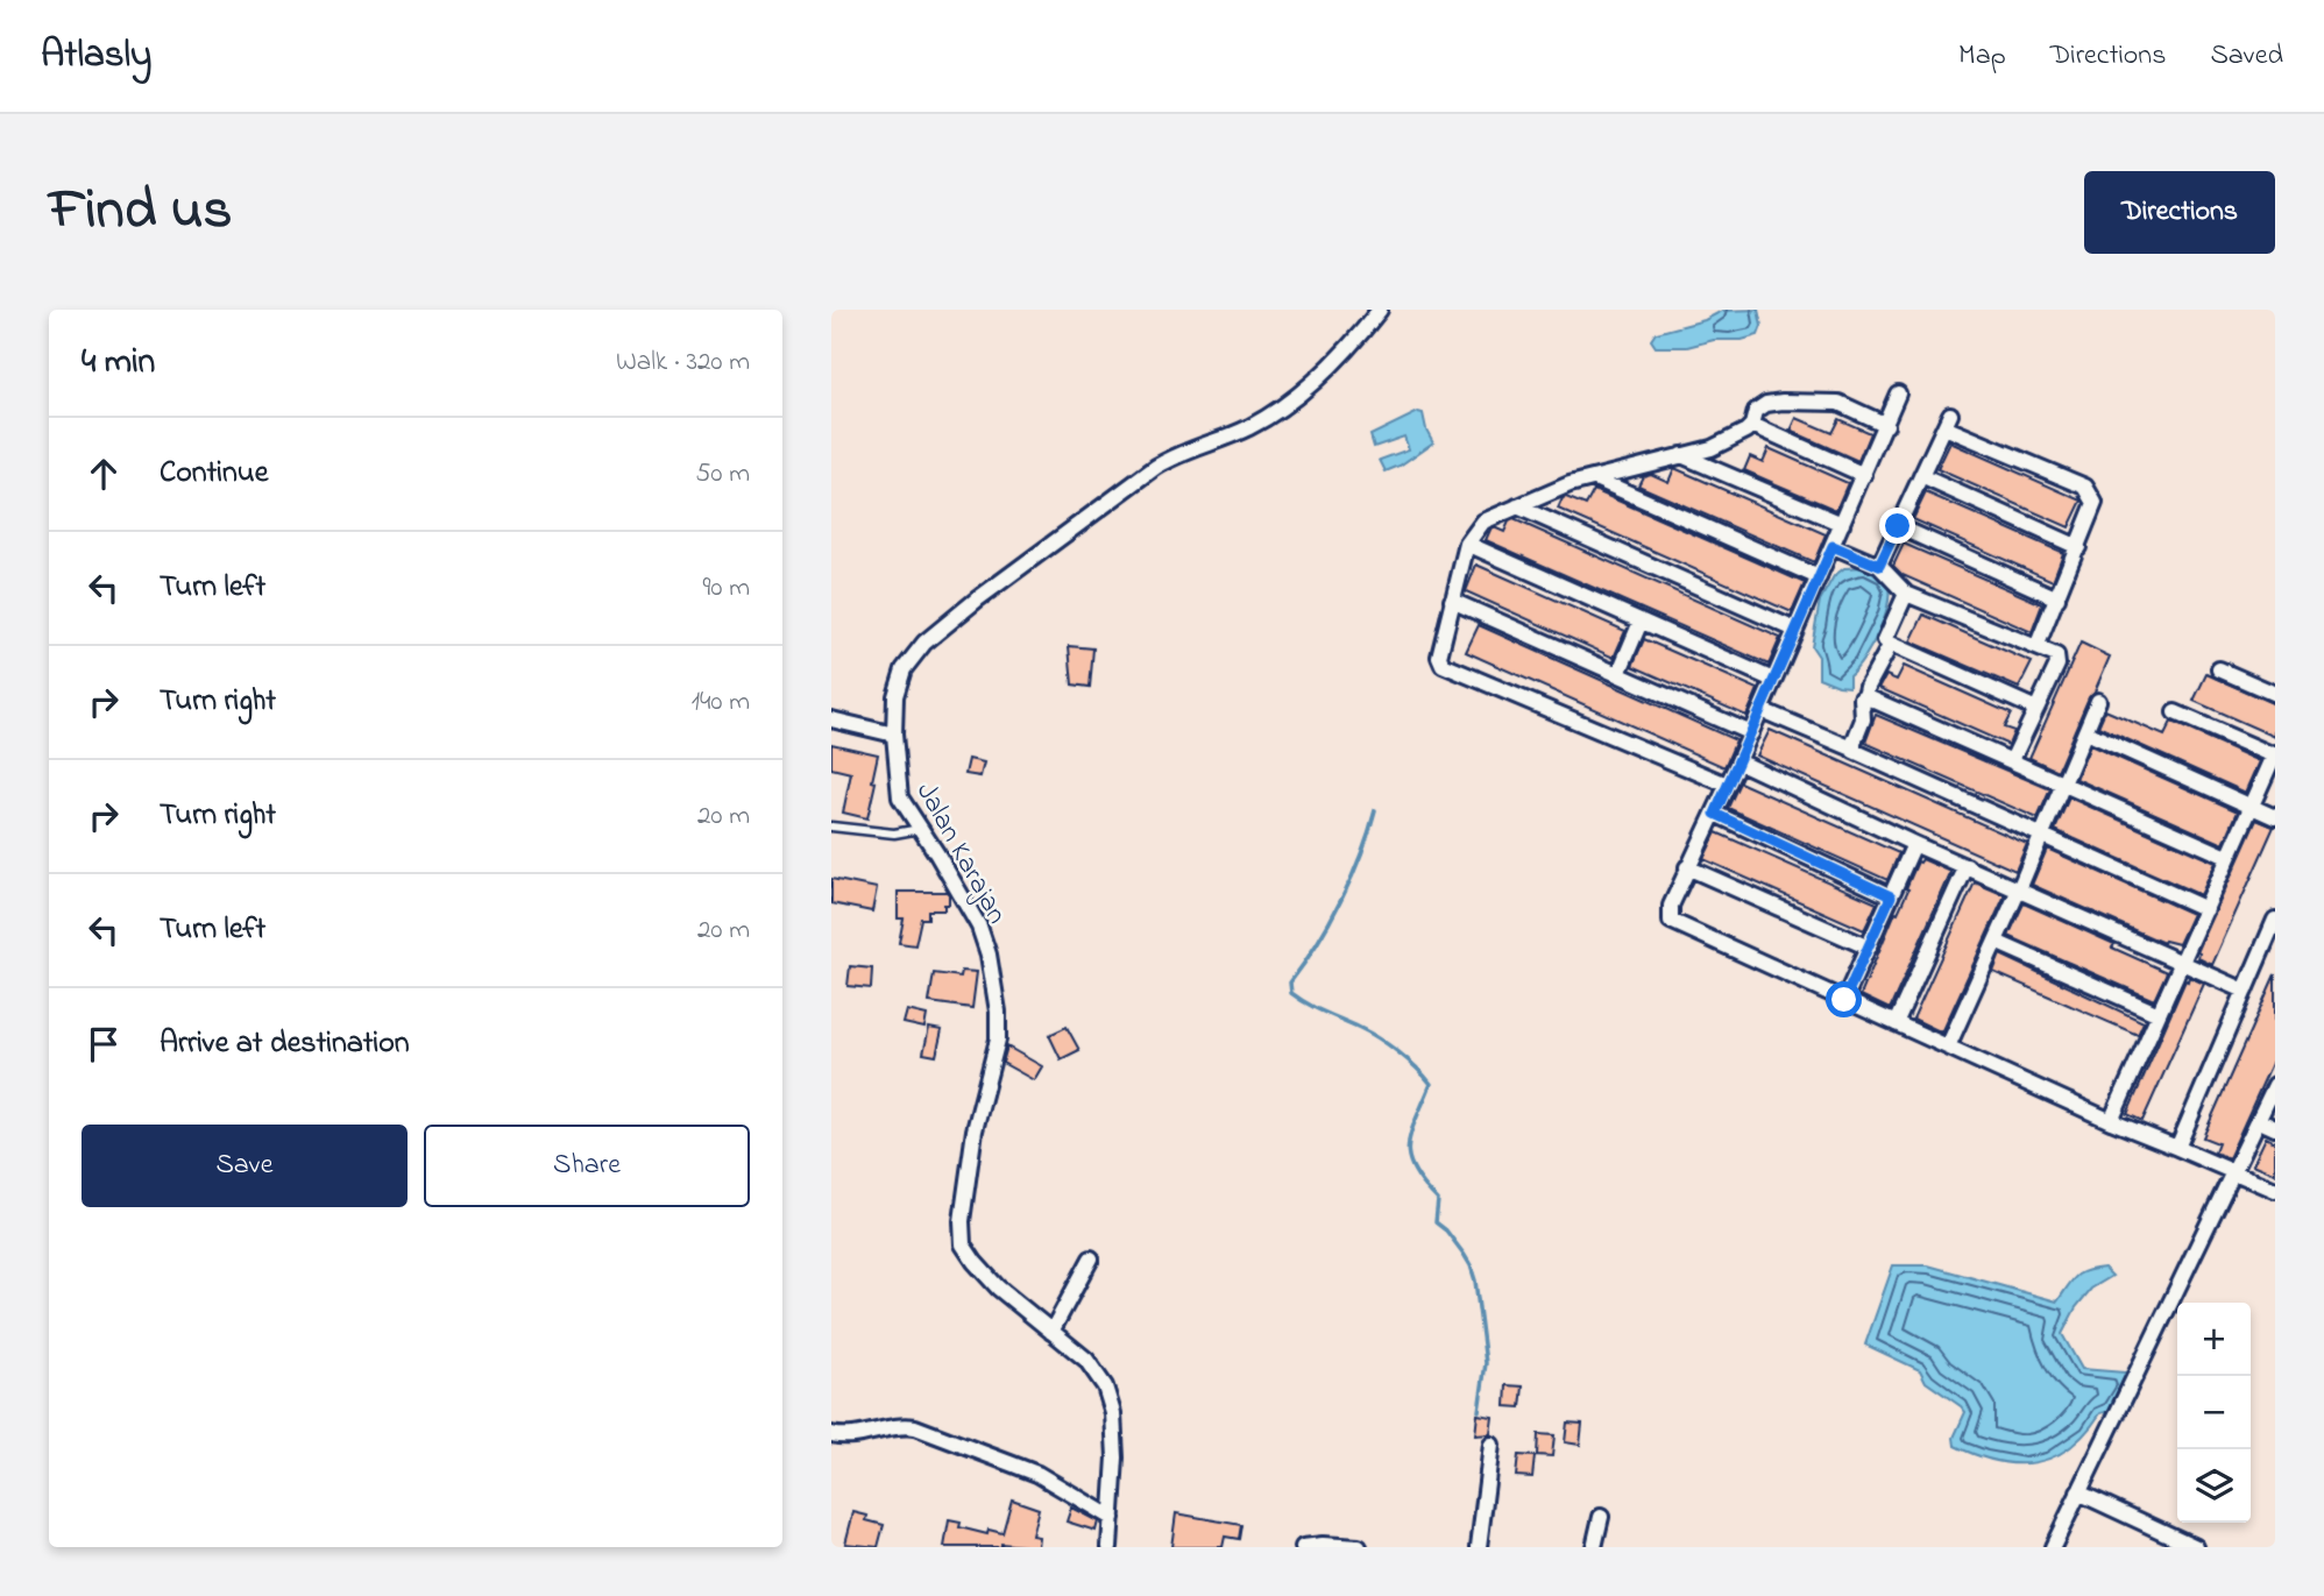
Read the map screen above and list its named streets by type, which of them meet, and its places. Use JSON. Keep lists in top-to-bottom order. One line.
{"streets":{"street":["Jalan Karajan"]},"page":{"header":"Atlasly","nav":["Map","Directions","Saved"],"title":"Find us","buttons":["Directions",["Save","Share"]],"heading":["4 min","Walk · 320 m"],"list":[["Continue","50 m"],["Turn left","90 m"],["Turn right","140 m"],["Turn right","20 m"],["Turn left","20 m"],"Arrive at destination"],"map_buttons":["+","−"]}}
